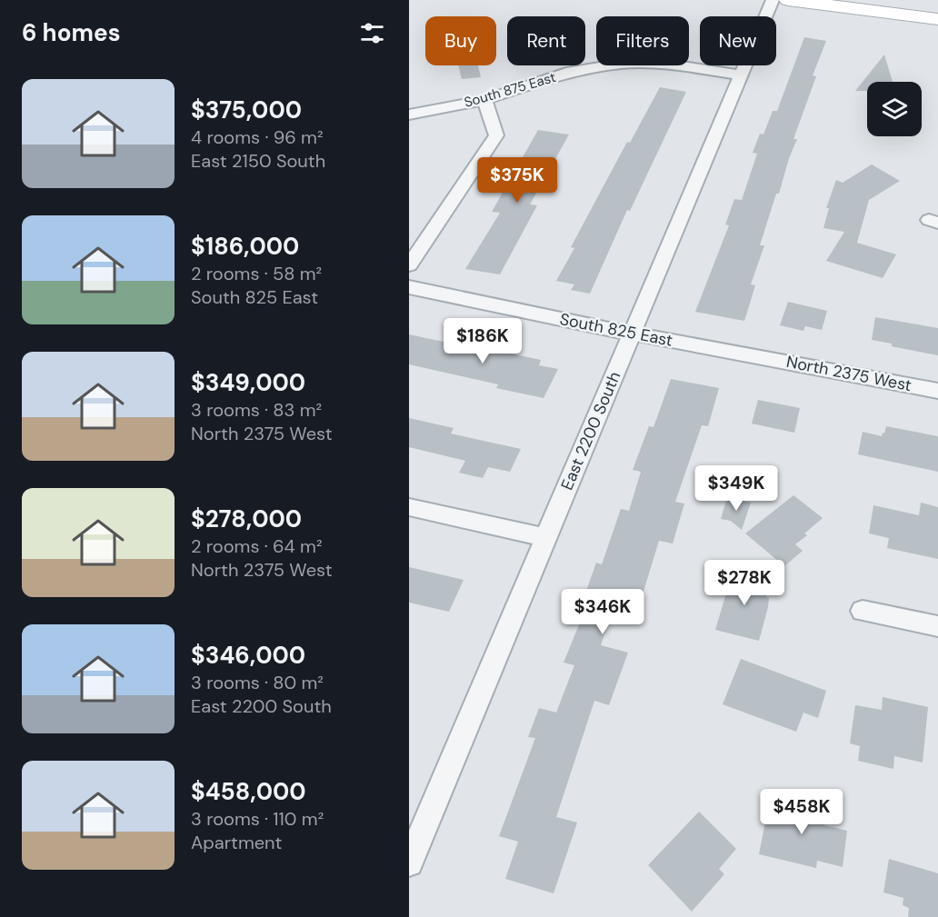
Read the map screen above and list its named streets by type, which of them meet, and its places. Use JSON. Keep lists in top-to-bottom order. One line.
{"streets":{"street":["South 875 East","South 825 East","North 2375 West","East 2200 South"]},"crossings":[["South 875 East","East 2200 South"],["South 825 East","North 2375 West"],["South 825 East","East 2200 South"]],"page":{"heading":"6 homes","chip":["Buy","Rent","Filters","New"],"list":[{"name":"$375,000","note":"4 rooms · 96 m² · East 2150 South"},{"name":"$186,000","note":"2 rooms · 58 m² · South 825 East"},{"name":"$349,000","note":"3 rooms · 83 m² · North 2375 West"},{"name":"$278,000","note":"2 rooms · 64 m² · North 2375 West"},{"name":"$346,000","note":"3 rooms · 80 m² · East 2200 South"},{"name":"$458,000","note":"3 rooms · 110 m² · Apartment"}],"price":["$375K","$186K","$349K","$278K","$346K","$458K"]}}
